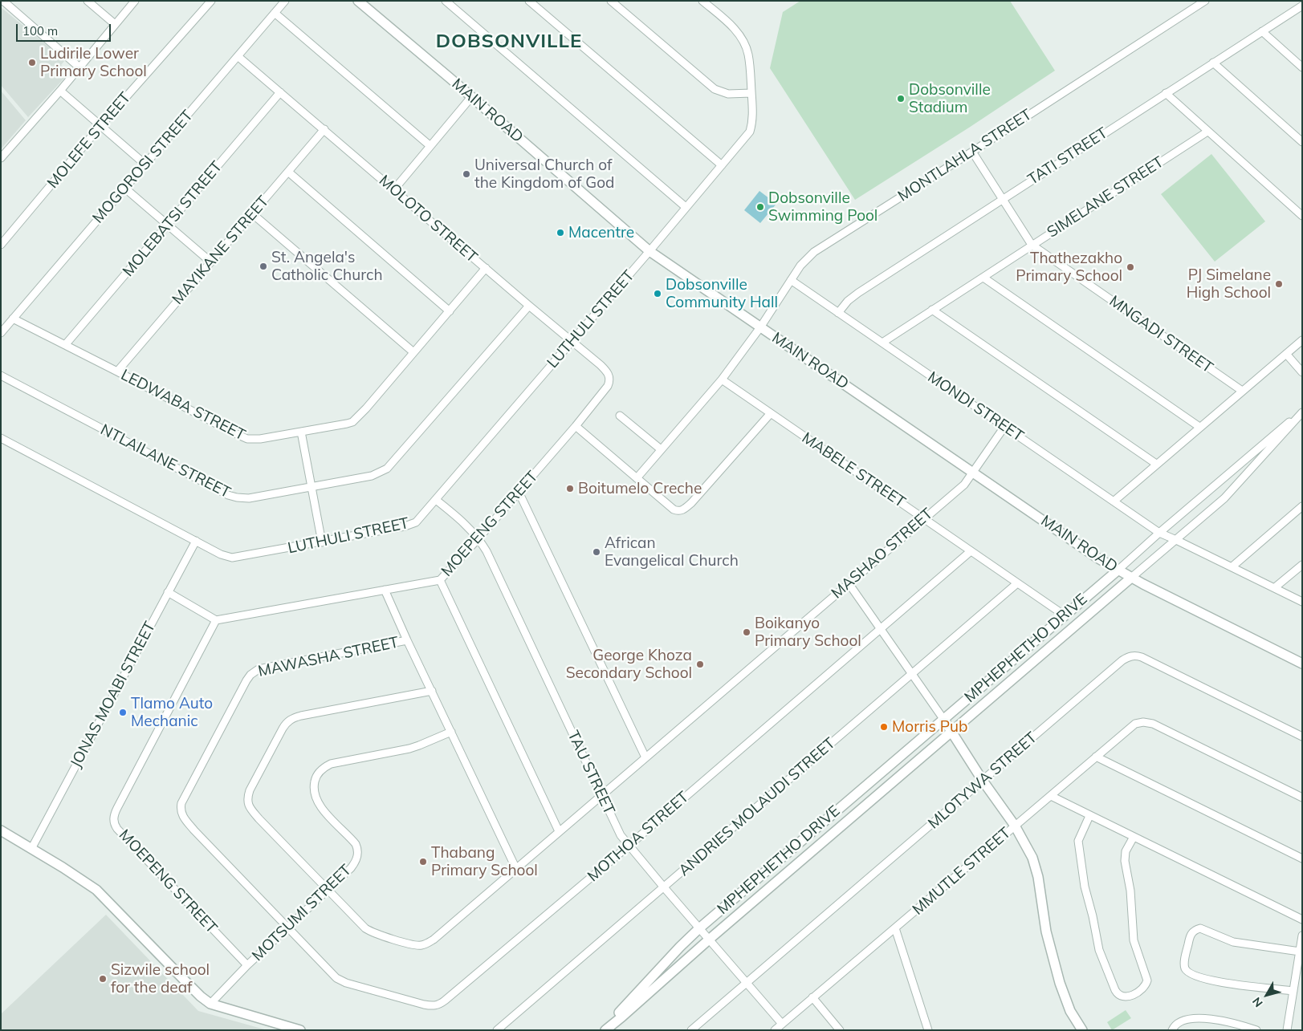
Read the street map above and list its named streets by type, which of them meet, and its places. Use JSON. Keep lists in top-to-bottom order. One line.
{"streets":{"street":["MAIN ROAD","MOLEFE STREET","MONTLAHLA STREET","TATI STREET","MOGOROSI STREET","SIMELANE STREET","MOLEBATSI STREET","MOLOTO STREET","MAYIKANE STREET","LUTHULI STREET","MNGADI STREET","LEDWABA STREET","MONDI STREET","NTLAILANE STREET","MABELE STREET","MOEPENG STREET","MASHAO STREET","MPHEPHETHO DRIVE","MAWASHA STREET","JONAS MOABI STREET","TAU STREET","MLOTYWA STREET","ANDRIES MOLAUDI STREET","MOTHOA STREET","MMUTLE STREET","MOTSUMI STREET"]},"crossings":[["MAIN ROAD","MONTLAHLA STREET"],["MAIN ROAD","LUTHULI STREET"],["MAIN ROAD","MASHAO STREET"],["MAIN ROAD","MPHEPHETHO DRIVE"],["MONTLAHLA STREET","MNGADI STREET"],["MONTLAHLA STREET","MONDI STREET"],["MONTLAHLA STREET","MABELE STREET"],["TATI STREET","MNGADI STREET"],["TATI STREET","MONDI STREET"],["MOGOROSI STREET","MOLOTO STREET"],["MOGOROSI STREET","LEDWABA STREET"],["SIMELANE STREET","MNGADI STREET"],["SIMELANE STREET","MONDI STREET"],["MOLEBATSI STREET","MOLOTO STREET"],["MOLEBATSI STREET","LEDWABA STREET"],["MOLOTO STREET","MAYIKANE STREET"],["MOLOTO STREET","LUTHULI STREET"],["MOLOTO STREET","LEDWABA STREET"],["MOLOTO STREET","NTLAILANE STREET"],["MOLOTO STREET","MOEPENG STREET"],["MAYIKANE STREET","LEDWABA STREET"],["LUTHULI STREET","JONAS MOABI STREET"],["LUTHULI STREET","TAU STREET"],["MONDI STREET","MASHAO STREET"],["MONDI STREET","MPHEPHETHO DRIVE"],["MABELE STREET","MASHAO STREET"],["MABELE STREET","MPHEPHETHO DRIVE"],["MABELE STREET","ANDRIES MOLAUDI STREET"],["MABELE STREET","MOTHOA STREET"],["MOEPENG STREET","TAU STREET"],["MOEPENG STREET","MOTSUMI STREET"],["MASHAO STREET","TAU STREET"],["MASHAO STREET","MOTSUMI STREET"],["MPHEPHETHO DRIVE","TAU STREET"],["MAWASHA STREET","MOTHOA STREET"],["MAWASHA STREET","MOTSUMI STREET"],["TAU STREET","MLOTYWA STREET"],["TAU STREET","ANDRIES MOLAUDI STREET"],["TAU STREET","MOTHOA STREET"],["TAU STREET","MMUTLE STREET"],["MOTHOA STREET","MOTSUMI STREET"]],"districts":["DOBSONVILLE"],"places":["Ludirile Lower Primary School","Dobsonville Stadium","Universal Church of the Kingdom of God","Dobsonville Swimming Pool","Macentre","St. Angela's Catholic Church","Thathezakho Primary School","PJ Simelane High School","Dobsonville Community Hall","Boitumelo Creche","African Evangelical Church","Boikanyo Primary School","George Khoza Secondary School","Tlamo Auto Mechanic","Morris Pub","Thabang Primary School","Sizwile school for the deaf"],"scale_bar":"100 m","north":"bottom left"}
